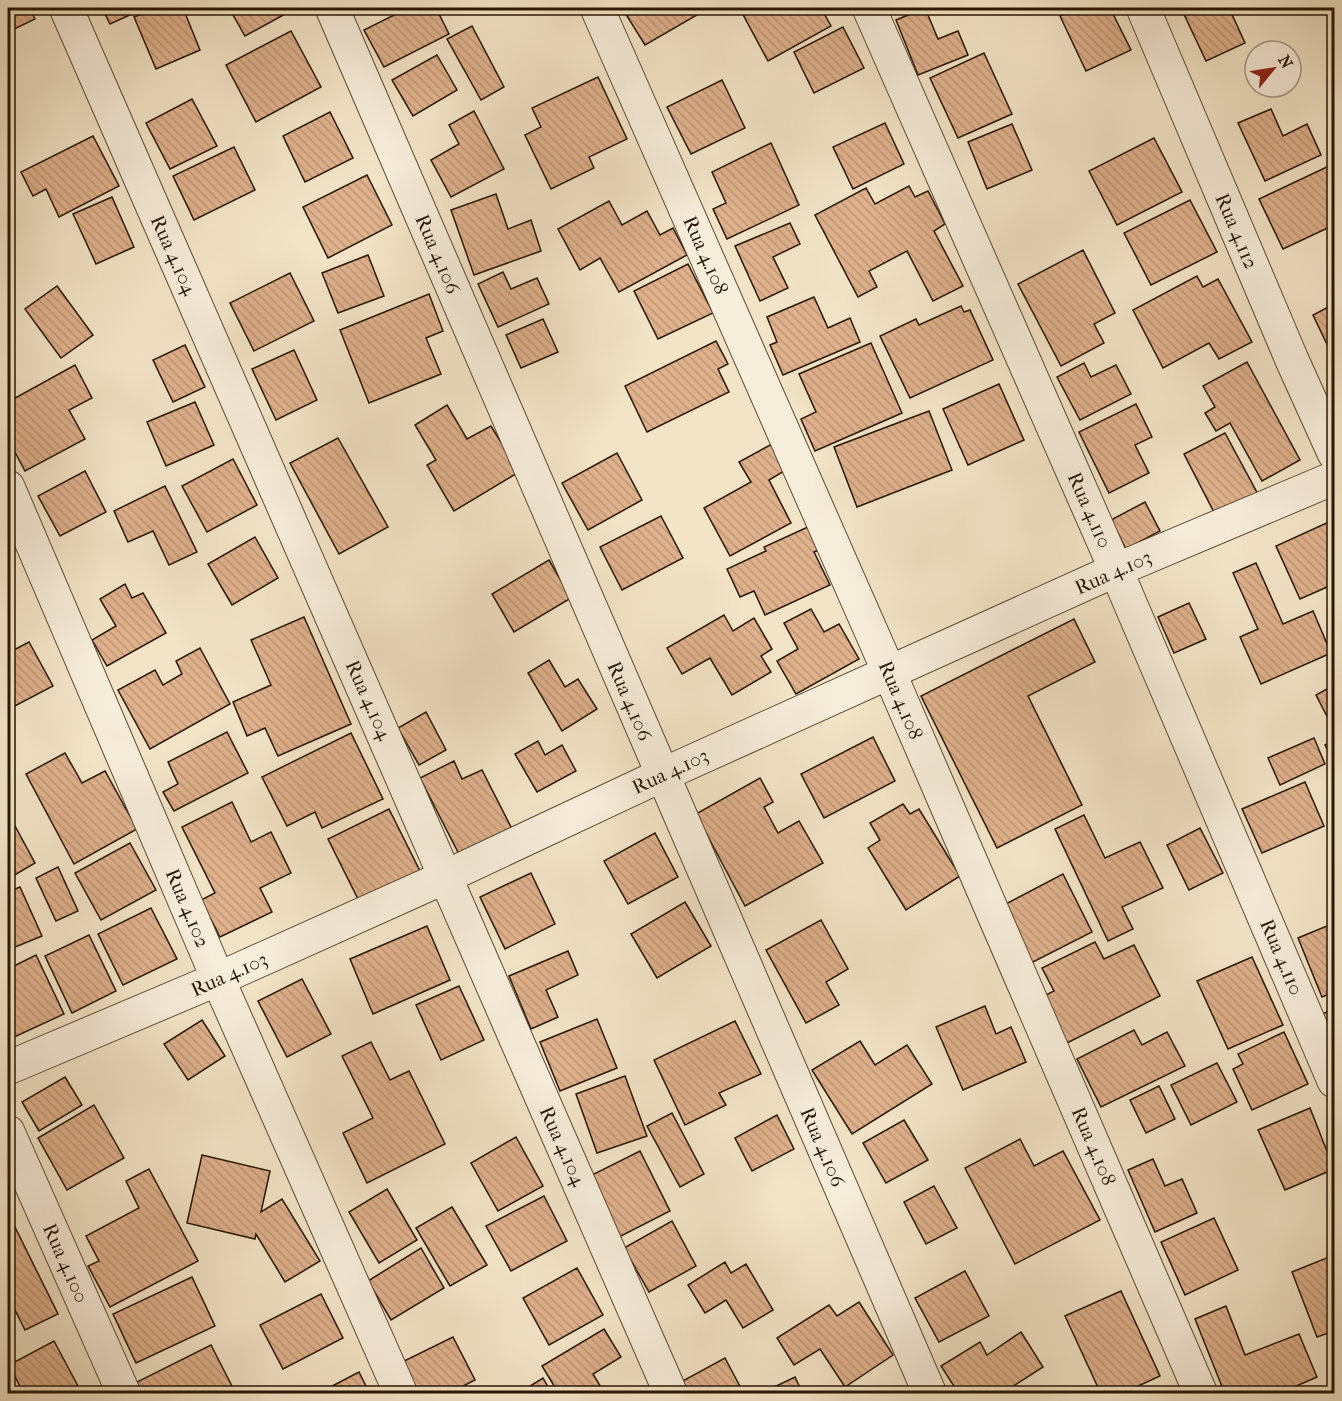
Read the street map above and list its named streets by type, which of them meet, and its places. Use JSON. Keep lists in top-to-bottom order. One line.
{"streets":{"street":["Rua 4.112","Rua 4.106","Rua 4.104","Rua 4.108","Rua 4.110","Rua 4.103","Rua 4.102","Rua 4.100"]},"crossings":[["Rua 4.106","Rua 4.103"],["Rua 4.104","Rua 4.103"],["Rua 4.108","Rua 4.103"],["Rua 4.110","Rua 4.103"],["Rua 4.103","Rua 4.102"]],"north":"top right"}
